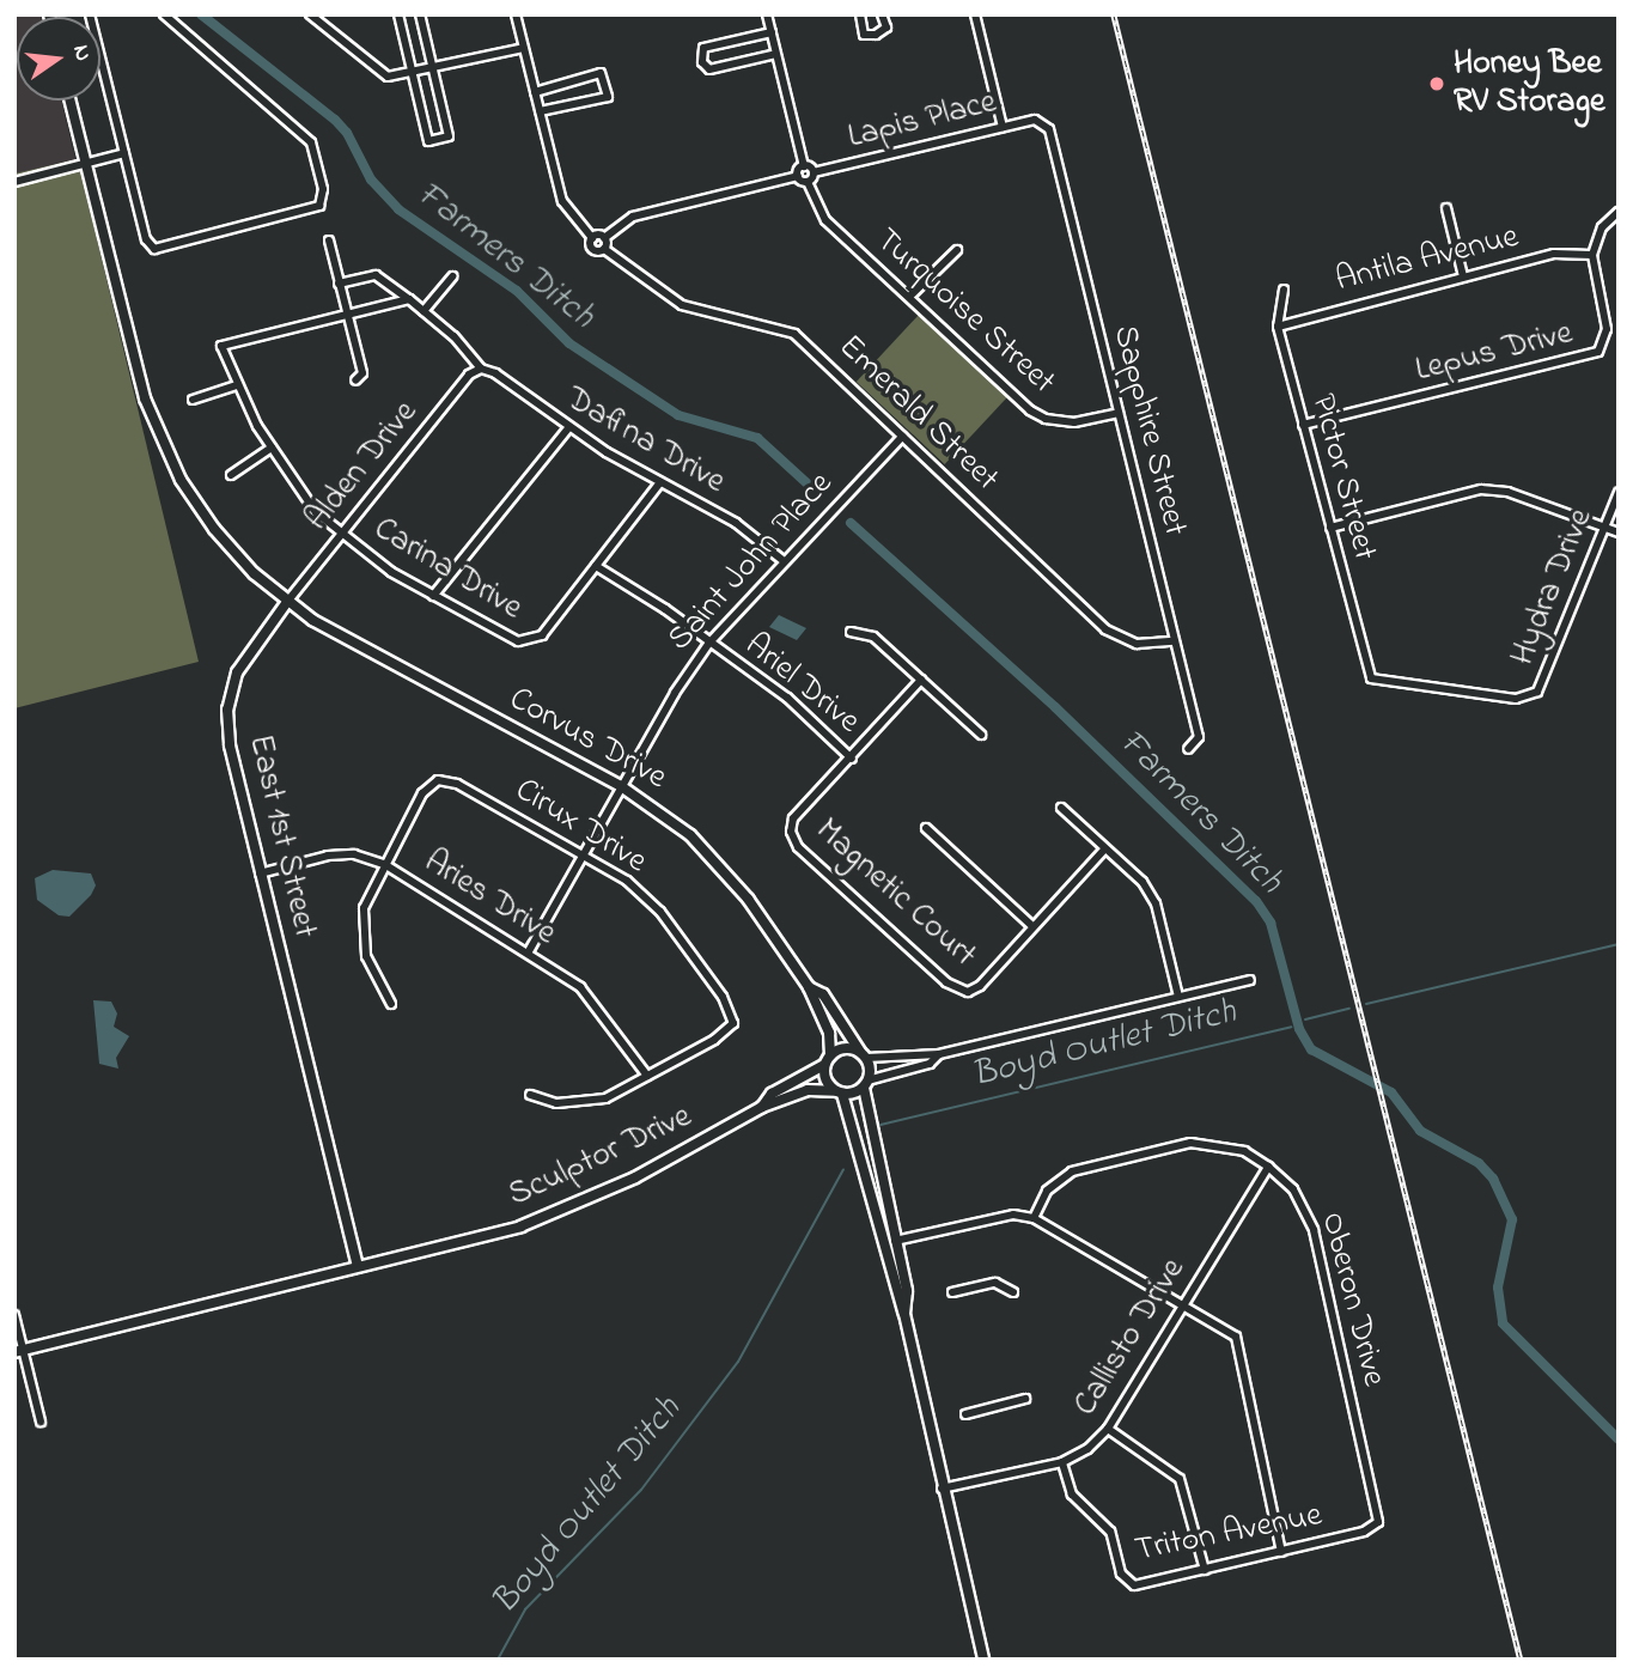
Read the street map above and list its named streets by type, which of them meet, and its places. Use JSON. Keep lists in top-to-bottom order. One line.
{"streets":{"street":["Lapis Place","Antila Avenue","Turquoise Street","Lepus Drive","Emerald Street","Sapphire Street","Dafina Drive","Alden Drive","Pictor Street","Saint John Place","Carina Drive","Hydra Drive","Ariel Drive","Corvus Drive","Cirux Drive","East 1st Street","Magnetic Court","Aries Drive","Sculptor Drive","Oberon Drive","Callisto Drive","Triton Avenue"]},"crossings":[["Lapis Place","Sapphire Street"],["Antila Avenue","Lepus Drive"],["Antila Avenue","Pictor Street"],["Turquoise Street","Sapphire Street"],["Lepus Drive","Pictor Street"],["Emerald Street","Sapphire Street"],["Emerald Street","Saint John Place"],["Dafina Drive","Alden Drive"],["Dafina Drive","Saint John Place"],["Alden Drive","Carina Drive"],["Alden Drive","Corvus Drive"],["Alden Drive","East 1st Street"],["Pictor Street","Hydra Drive"],["Saint John Place","Ariel Drive"],["Saint John Place","Corvus Drive"],["Saint John Place","Cirux Drive"],["Saint John Place","Aries Drive"],["Carina Drive","Ariel Drive"],["Ariel Drive","Magnetic Court"],["Corvus Drive","East 1st Street"],["Corvus Drive","Sculptor Drive"],["Cirux Drive","Aries Drive"],["East 1st Street","Aries Drive"],["East 1st Street","Sculptor Drive"],["Oberon Drive","Callisto Drive"],["Oberon Drive","Triton Avenue"],["Callisto Drive","Triton Avenue"]],"water":["Farmers Ditch","Boyd Outlet Ditch"],"places":["Honey Bee RV Storage"],"north":"right"}
